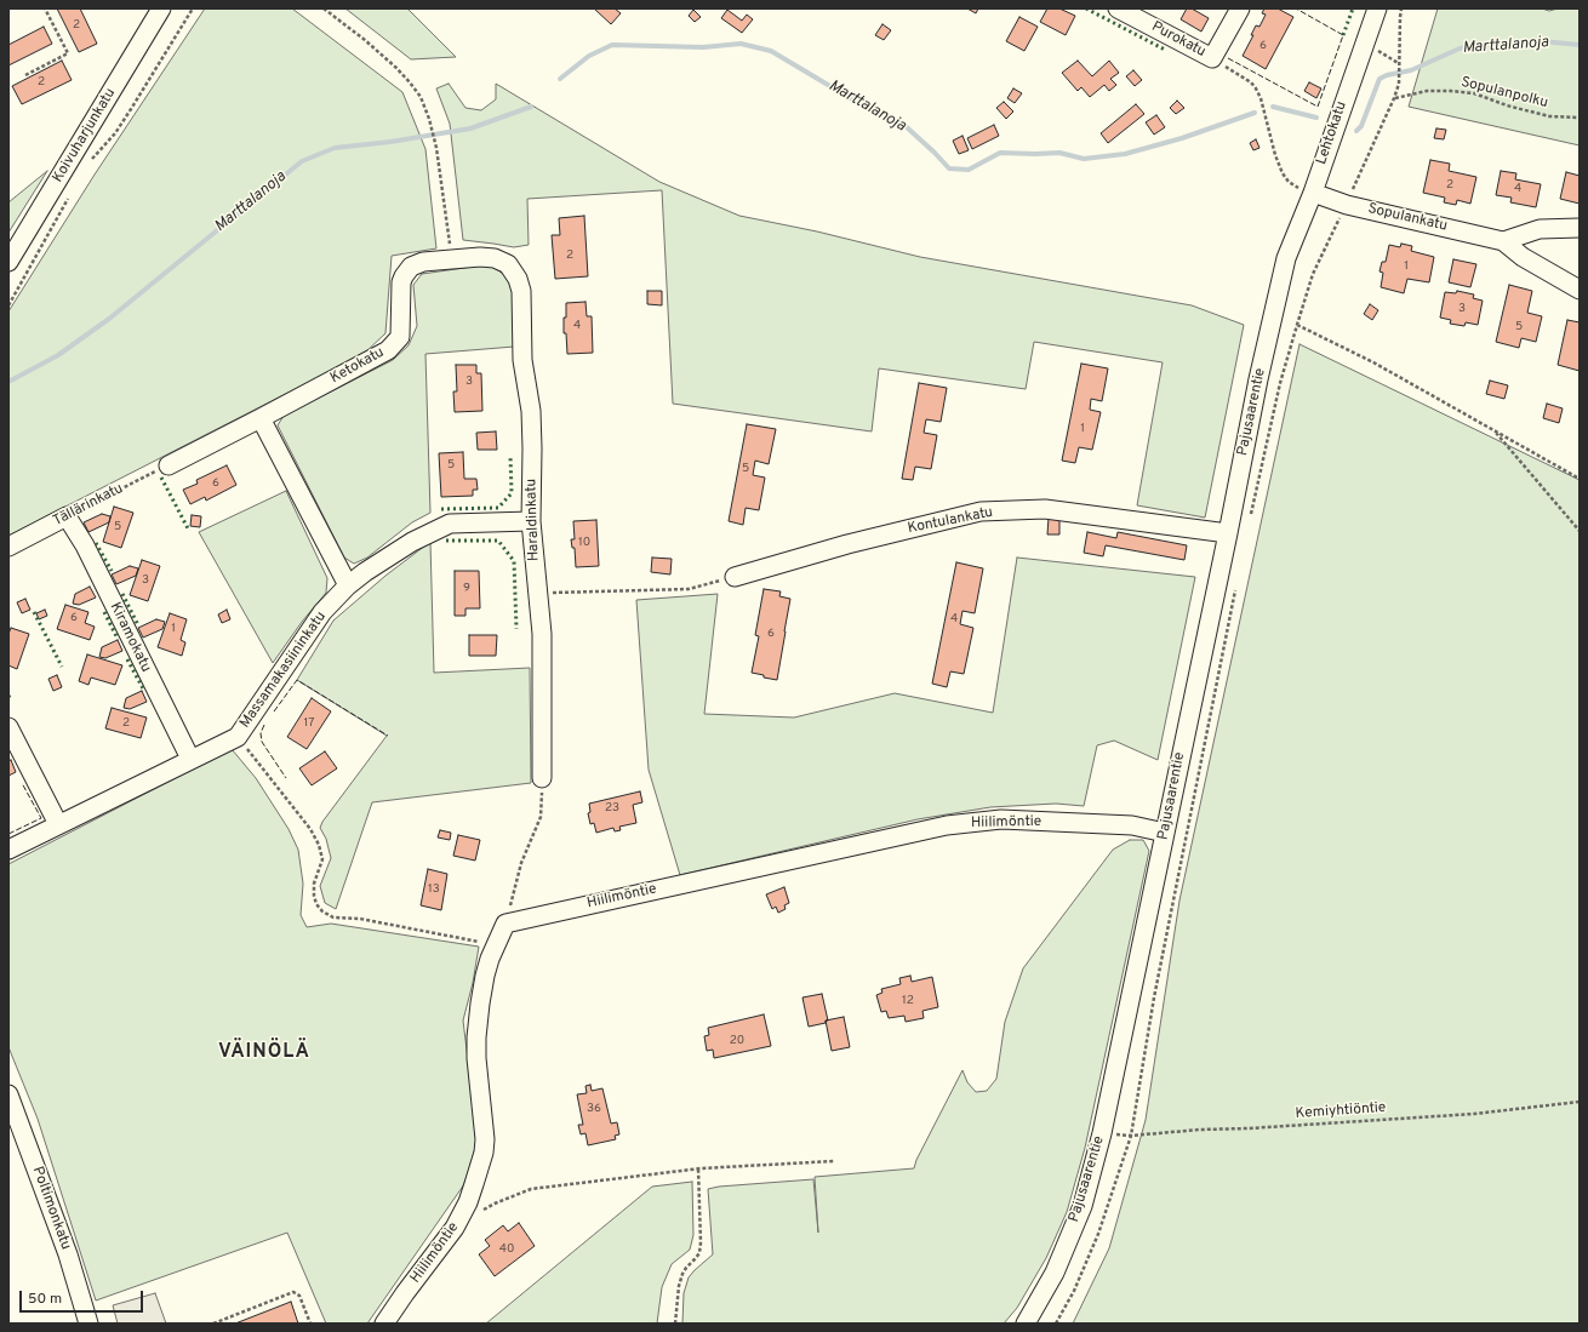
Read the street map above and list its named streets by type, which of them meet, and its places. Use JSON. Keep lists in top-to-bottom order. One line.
{"streets":{"street":["Purokatu","Lehtokatu","Koivuharjunkatu","Sopulankatu","Ketokatu","Pajusaarentie","Tällärinkatu","Haraldinkatu","Kontulankatu","Kiramokatu","Massamakasiininkatu","Hiilimöntie","Poltimonkatu"],"path":["Sopulanpolku","Kemiyhtiöntie"]},"crossings":[["Lehtokatu","Sopulankatu"],["Lehtokatu","Pajusaarentie"],["Ketokatu","Tällärinkatu"],["Ketokatu","Haraldinkatu"],["Pajusaarentie","Kontulankatu"],["Pajusaarentie","Hiilimöntie"],["Pajusaarentie","Kemiyhtiöntie"],["Tällärinkatu","Kiramokatu"],["Haraldinkatu","Massamakasiininkatu"],["Kiramokatu","Massamakasiininkatu"]],"districts":["VÄINÖLÄ"],"water":["Marttalanoja"],"house_numbers":["2","6","2","2","4","2","1","3","4","5","3","1","5","5","6","5","10","3","9","6","4","1","6","2","17","23","13","12","20","36","40"],"scale_bar":"50 m"}
